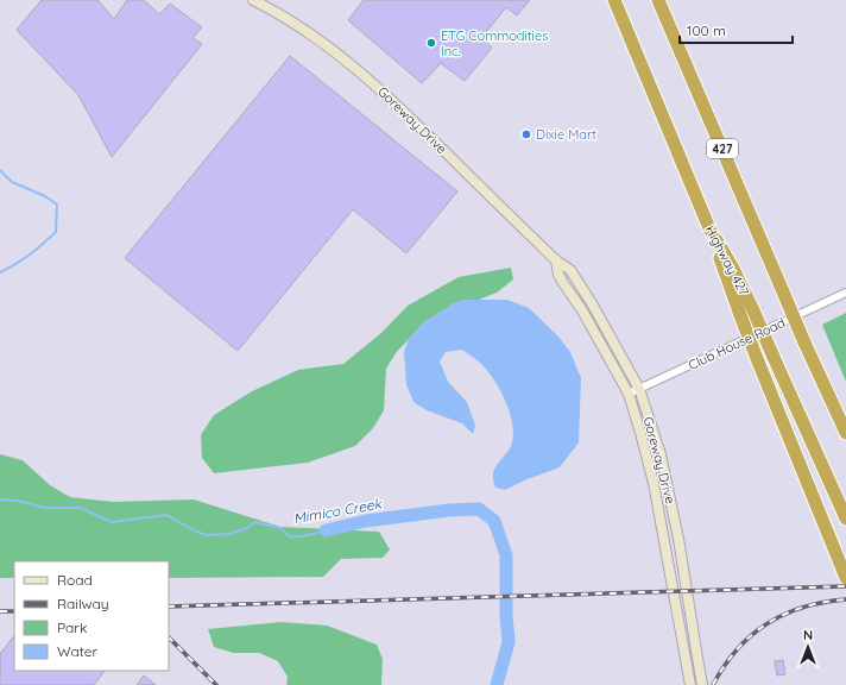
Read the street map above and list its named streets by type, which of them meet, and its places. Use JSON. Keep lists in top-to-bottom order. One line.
{"streets":{"highway":["427","Highway 427"],"main road":["Goreway Drive"],"street":["Club House Road"]},"crossings":[["Goreway Drive","Club House Road"]],"water":["Mimico Creek"],"places":["ETG Commodities Inc.","Dixie Mart"],"legend":["Road","Railway","Park","Water"],"scale_bar":"100 m","north":"top"}
